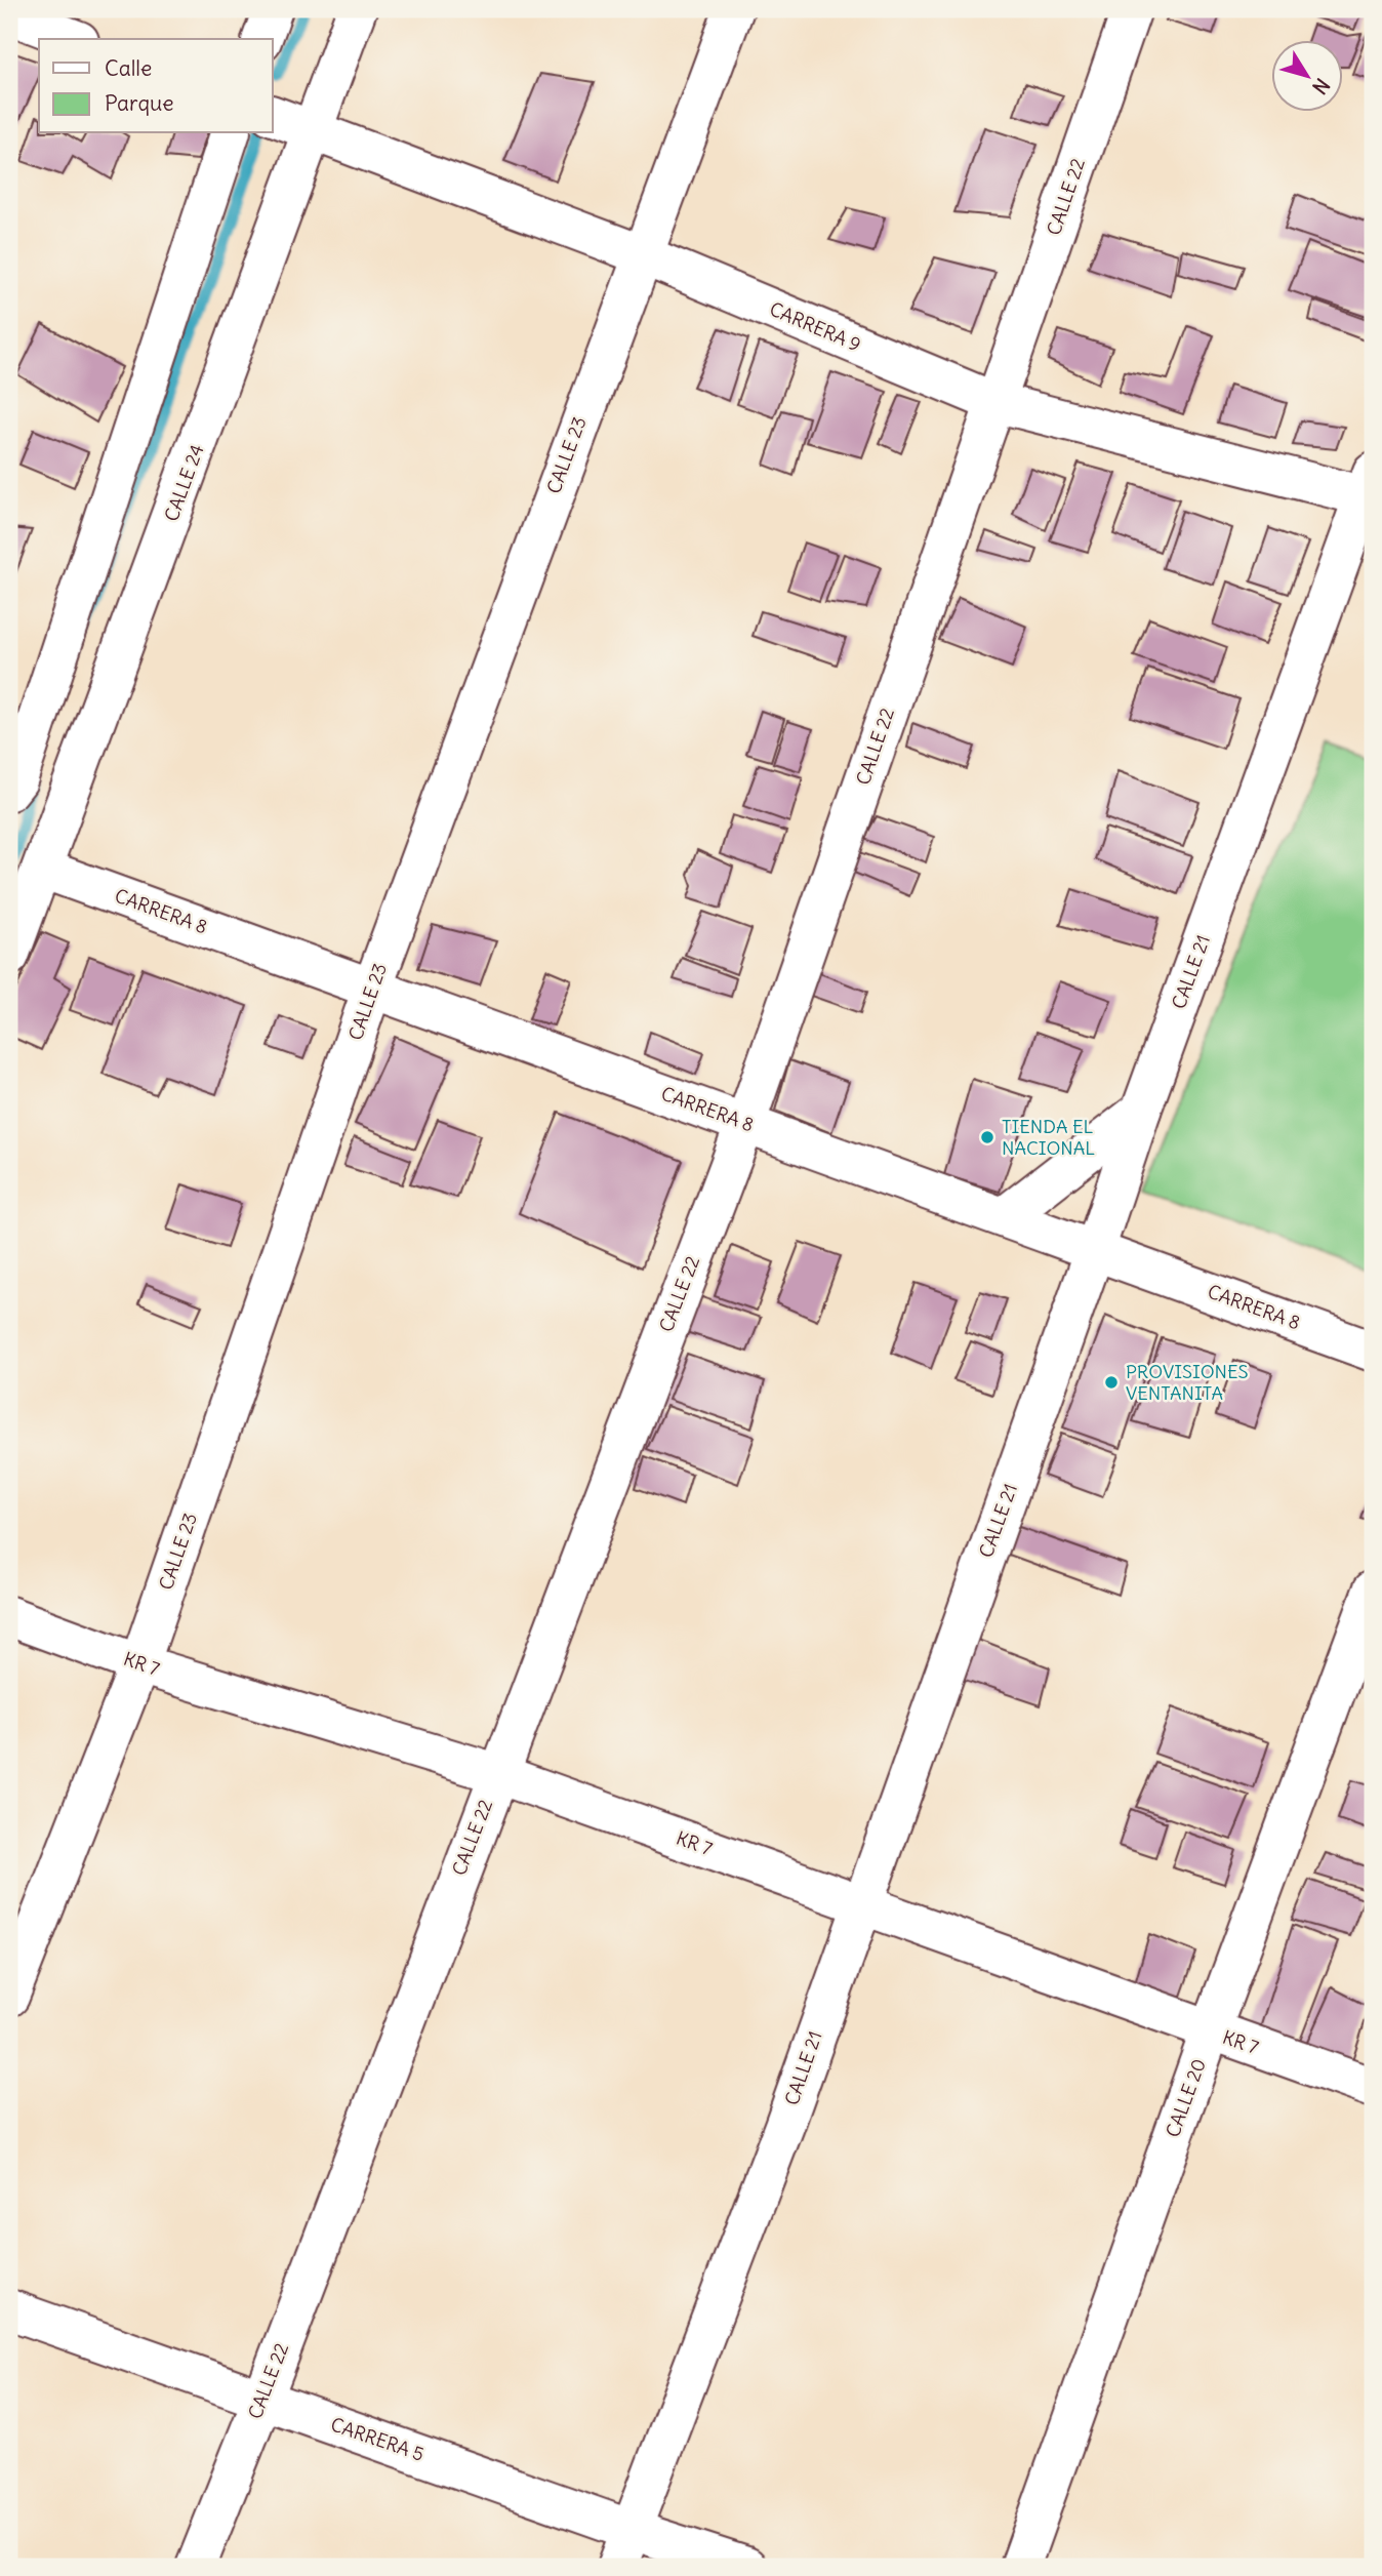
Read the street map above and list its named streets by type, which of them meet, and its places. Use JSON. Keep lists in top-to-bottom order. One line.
{"streets":{"street":["CALLE 22","CARRERA 9","CALLE 23","CALLE 24","CARRERA 8","CALLE 21","KR 7","CALLE 20","CARRERA 5"]},"crossings":[["CALLE 22","CARRERA 9"],["CALLE 22","CARRERA 8"],["CALLE 22","KR 7"],["CALLE 22","CARRERA 5"],["CARRERA 9","CALLE 23"],["CARRERA 9","CALLE 24"],["CARRERA 9","CALLE 21"],["CALLE 23","CARRERA 8"],["CALLE 23","KR 7"],["CALLE 24","CARRERA 8"],["CARRERA 8","CALLE 21"],["CALLE 21","KR 7"],["CALLE 21","CARRERA 5"],["KR 7","CALLE 20"]],"places":["TIENDA EL NACIONAL","PROVISIONES VENTANITA"],"legend":["Calle","Parque"],"north":"bottom right"}
